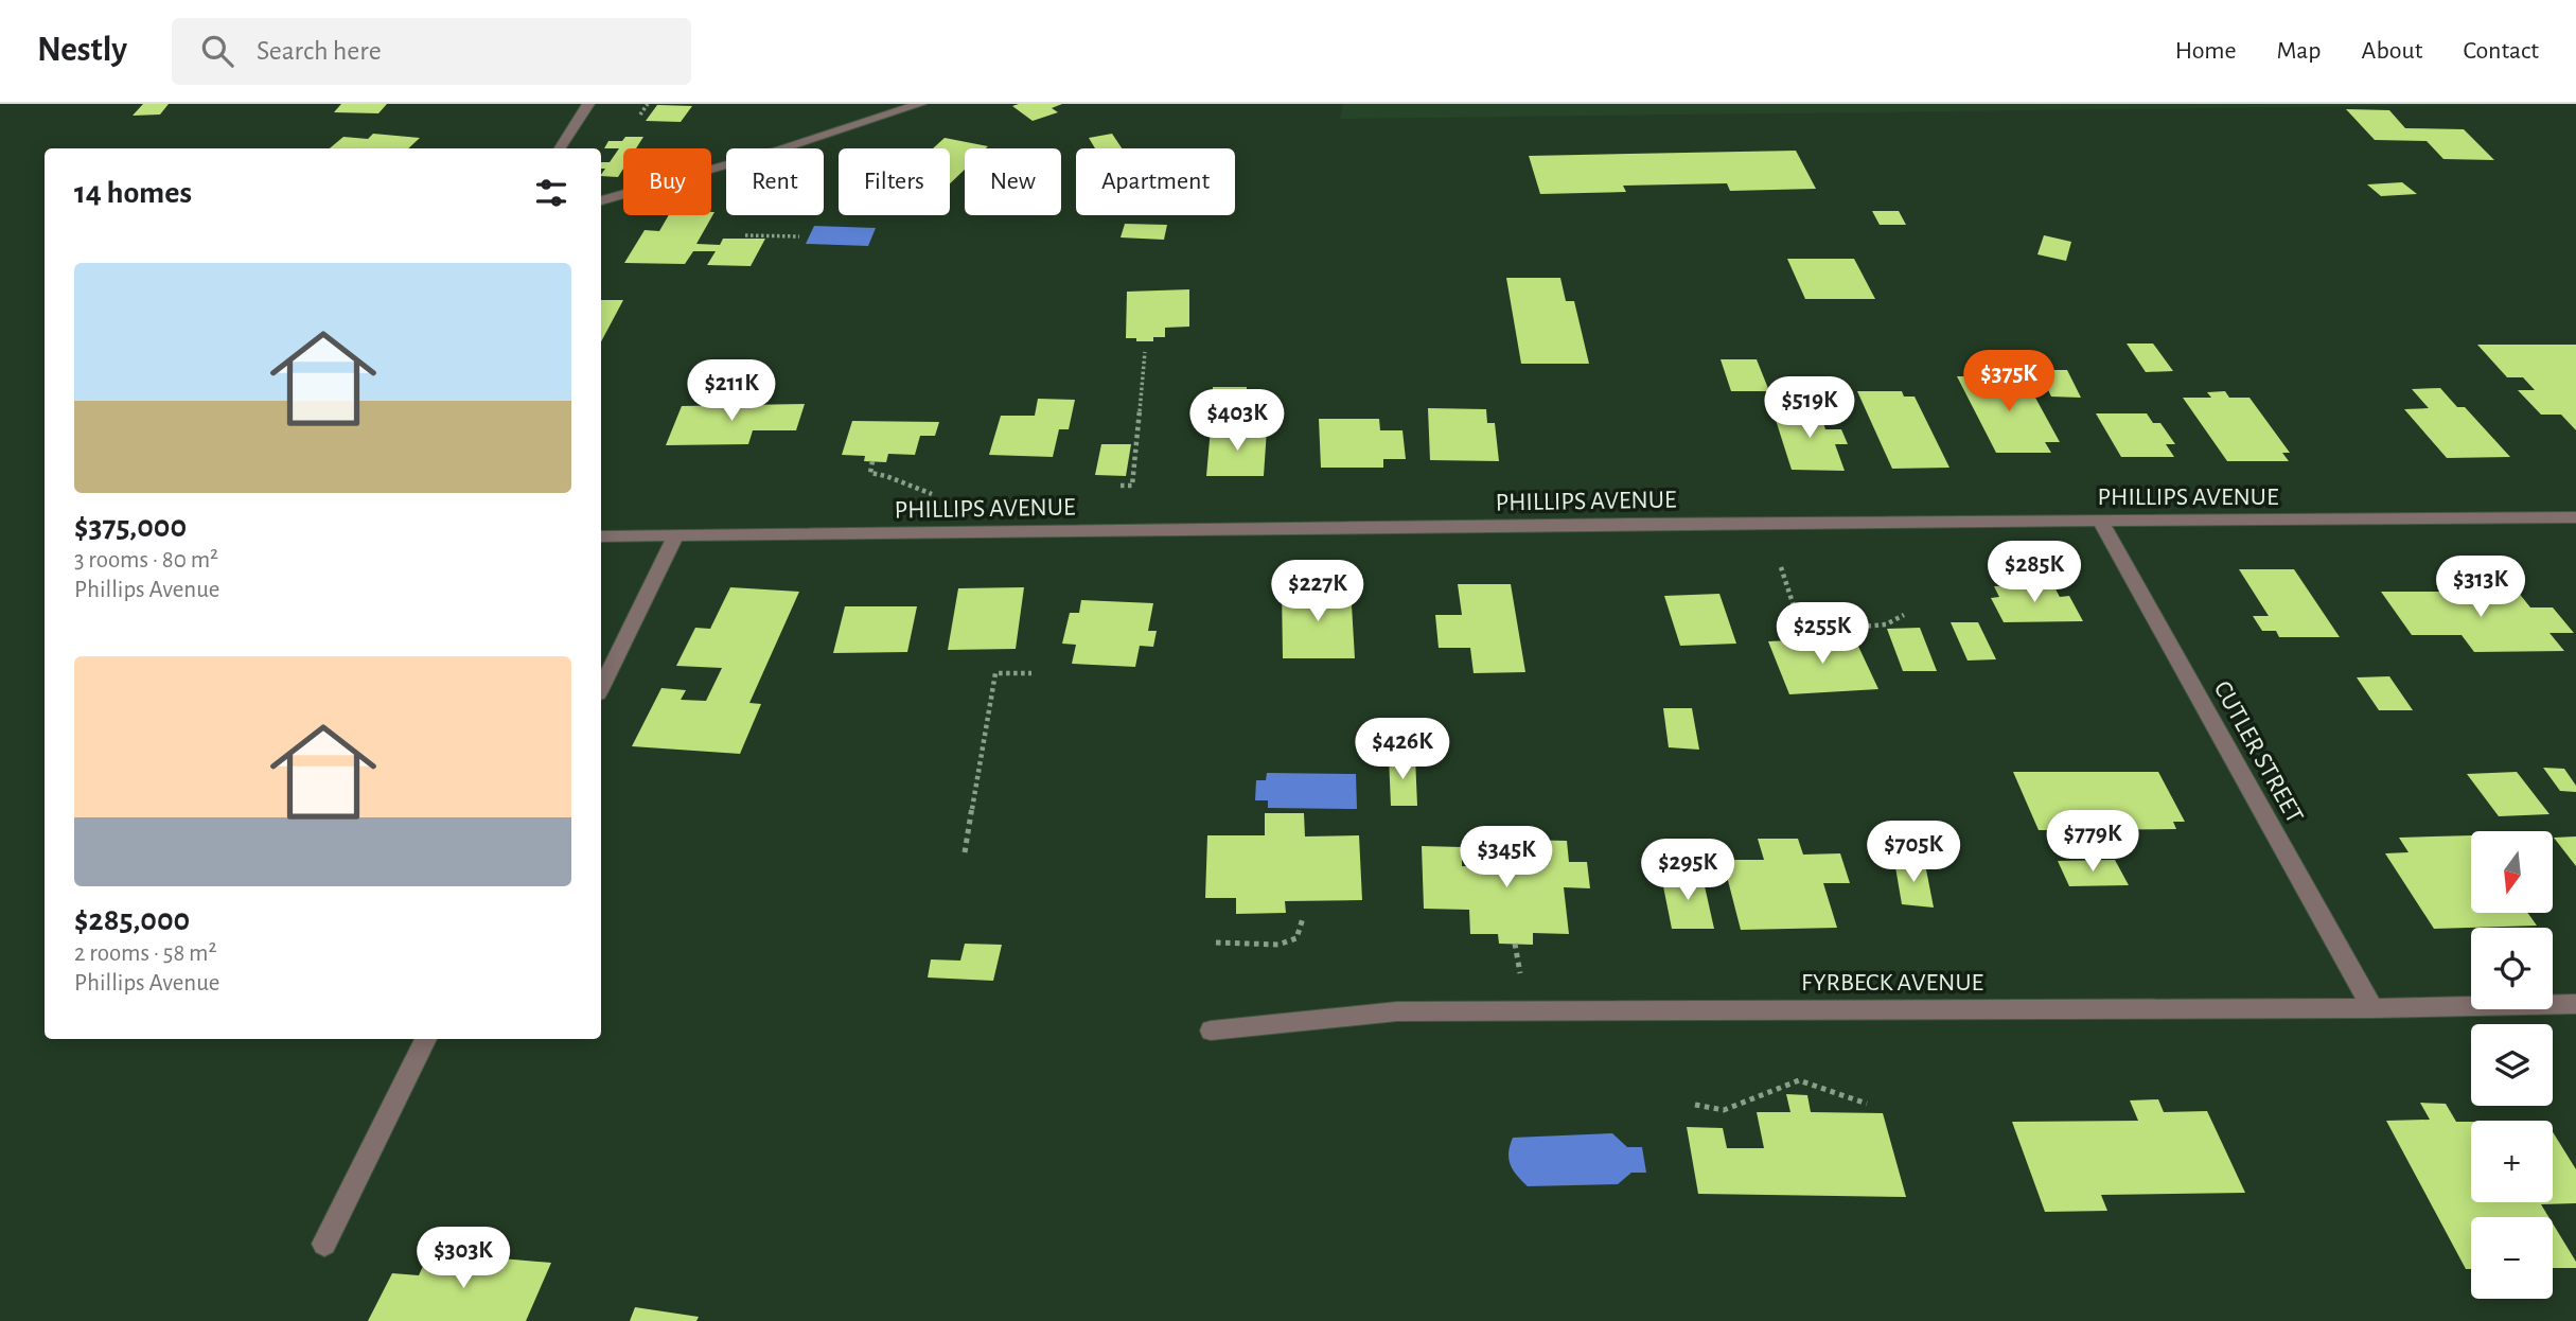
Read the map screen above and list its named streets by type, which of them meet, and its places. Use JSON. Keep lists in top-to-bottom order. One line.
{"streets":{"street":["PHILLIPS AVENUE","CUTLER STREET","FYRBECK AVENUE"]},"crossings":[["PHILLIPS AVENUE","CUTLER STREET"],["CUTLER STREET","FYRBECK AVENUE"]],"north":"bottom","page":{"header":"Nestly","search":"Search here","nav":["Home","Map","About","Contact"],"chip":["Buy","Rent","Filters","New","Apartment"],"heading":"14 homes","list":[{"name":"$375,000","note":"3 rooms · 80 m² · Phillips Avenue"},{"name":"$285,000","note":"2 rooms · 58 m² · Phillips Avenue"}],"price":["$375K","$211K","$519K","$403K","$285K","$313K","$227K","$255K","$426K","$779K","$705K","$345K","$295K","$303K"],"map_buttons":["+","−"]}}
